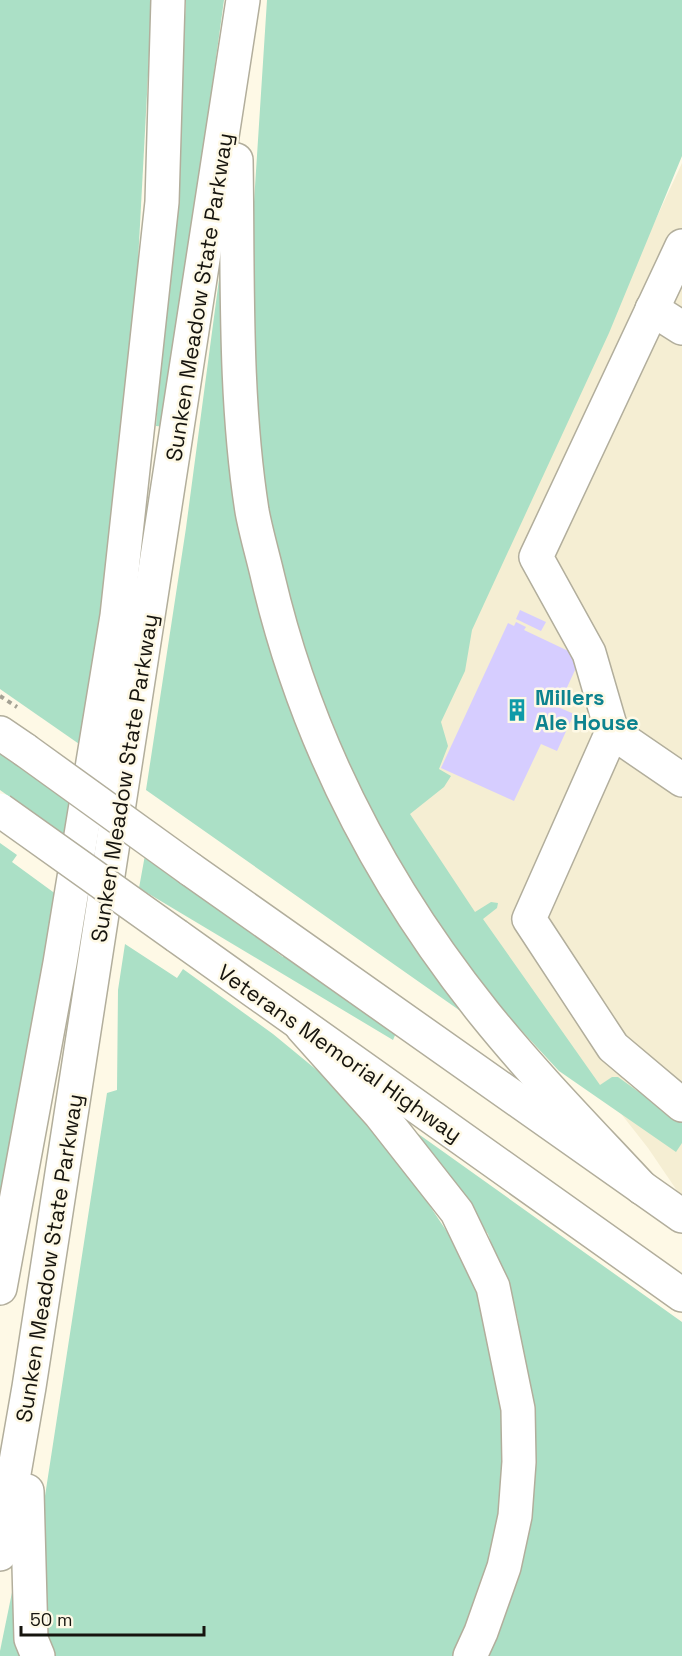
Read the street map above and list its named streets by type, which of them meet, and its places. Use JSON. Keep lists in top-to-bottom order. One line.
{"streets":{"main road":["Sunken Meadow State Parkway","Veterans Memorial Highway"]},"places":{"building":["Millers Ale House"]},"scale_bar":"50 m"}
